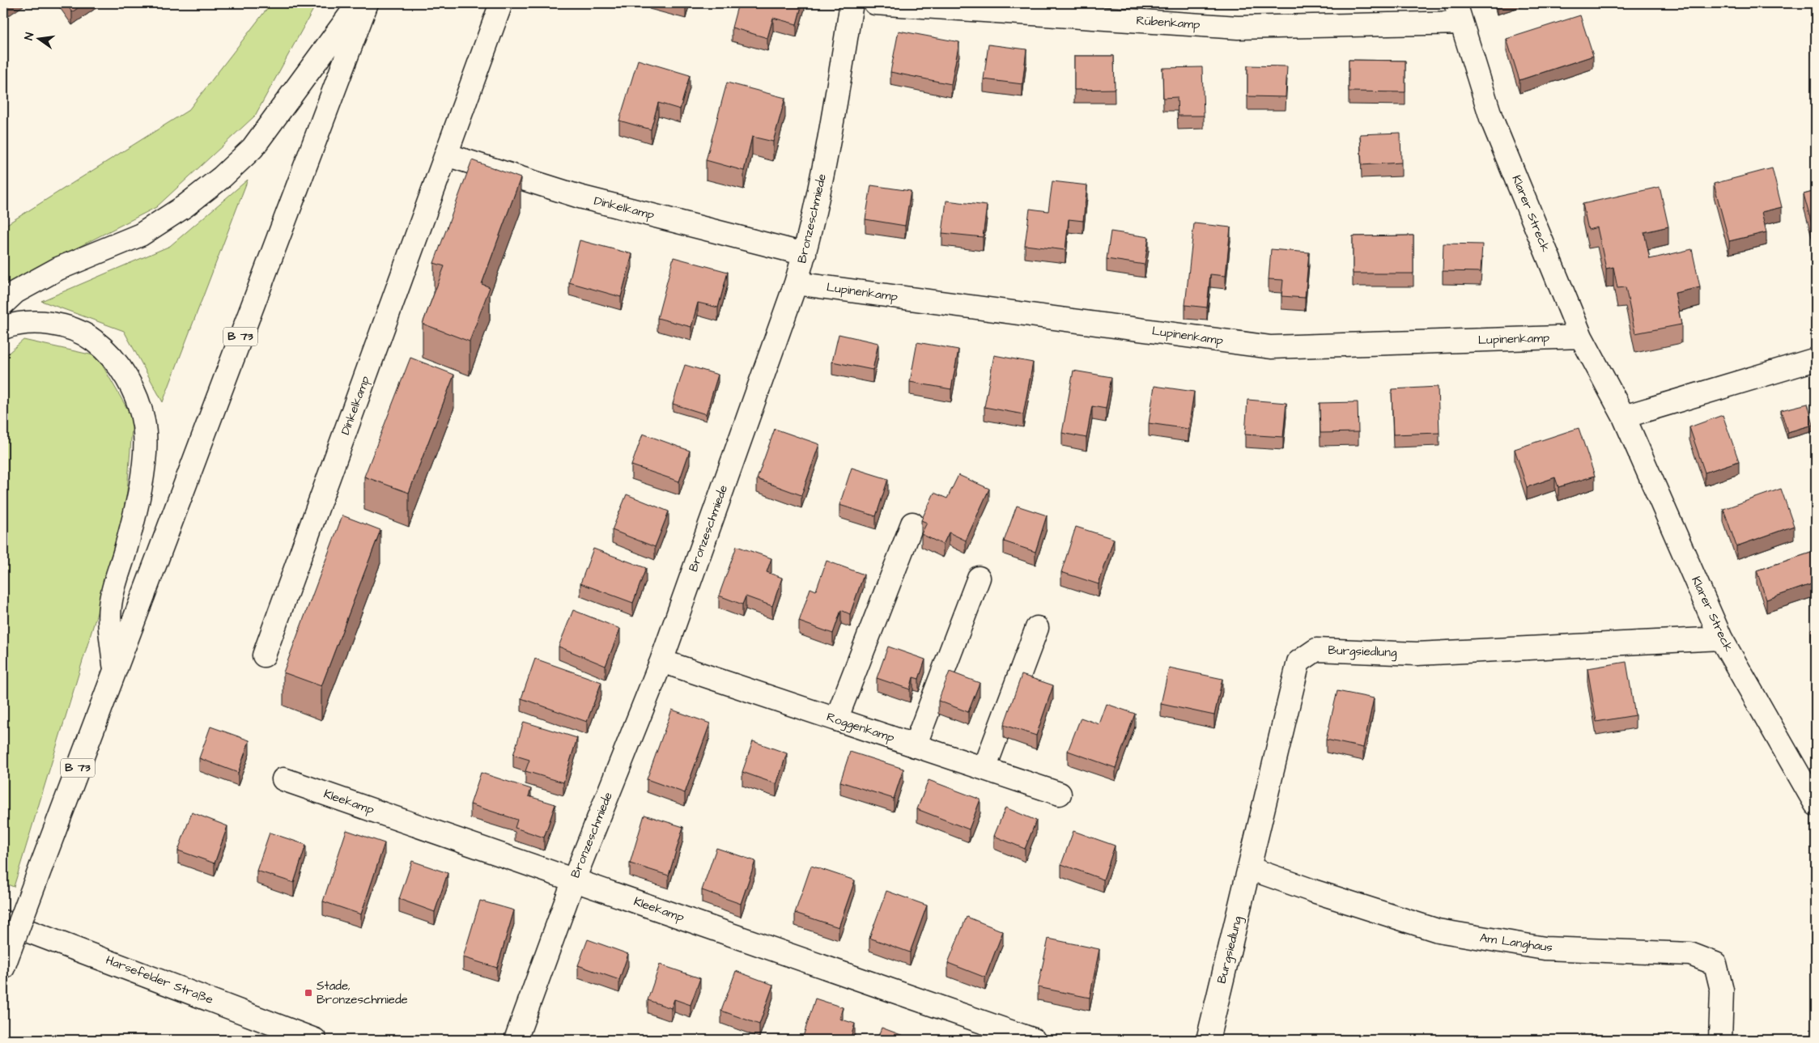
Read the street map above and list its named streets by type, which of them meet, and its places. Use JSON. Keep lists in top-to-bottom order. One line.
{"streets":{"street":["Rübenkamp","Dinkelkamp","Klarer Streck","Bronzeschmiede","Lupinenkamp","B 73","Burgsiedlung","Roggenkamp","Kleekamp","Am Langhaus","Harsefelder Straße"]},"crossings":[["Rübenkamp","Klarer Streck"],["Dinkelkamp","Bronzeschmiede"],["Klarer Streck","Lupinenkamp"],["Klarer Streck","Burgsiedlung"],["Bronzeschmiede","Lupinenkamp"],["Bronzeschmiede","Roggenkamp"],["Bronzeschmiede","Kleekamp"],["Burgsiedlung","Am Langhaus"]],"places":{"transit":["Stade, Bronzeschmiede"]},"north":"left"}
